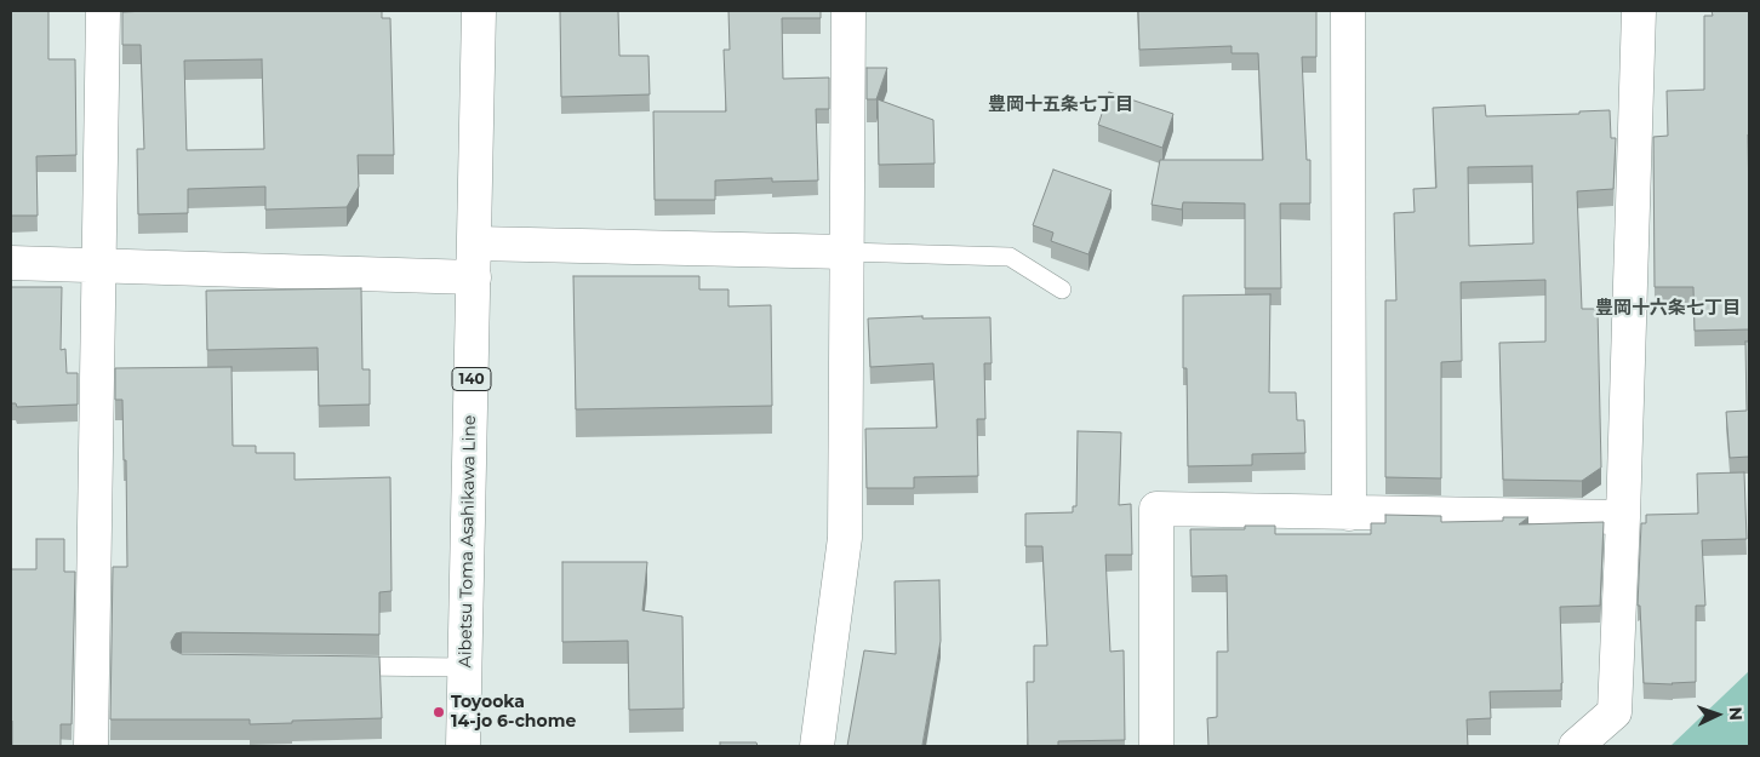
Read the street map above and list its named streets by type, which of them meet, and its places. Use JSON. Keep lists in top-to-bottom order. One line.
{"streets":{"street":["140","Aibetsu Toma Asahikawa Line"]},"districts":["豊岡十五条七丁目","豊岡十六条七丁目"],"places":["Toyooka 14-jo 6-chome"],"north":"right"}
